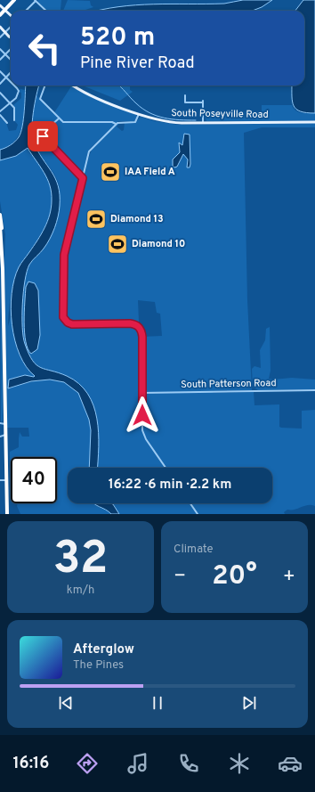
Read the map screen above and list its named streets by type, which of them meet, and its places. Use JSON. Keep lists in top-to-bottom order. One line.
{"streets":{"main road":["South Poseyville Road"],"street":["South Patterson Road"]},"places":{"sports":["IAA Field A","Diamond 13","Diamond 10"]},"page":{"turn":["520 m","Pine River Road"],"limit":"40","trip":"16:22 · 6 min · 2.2 km","tile":[["32","km/h"],"Climate"],"heat":["−","20°","+"],"song":["Afterglow","The Pines"],"tabs":"16:16"}}
